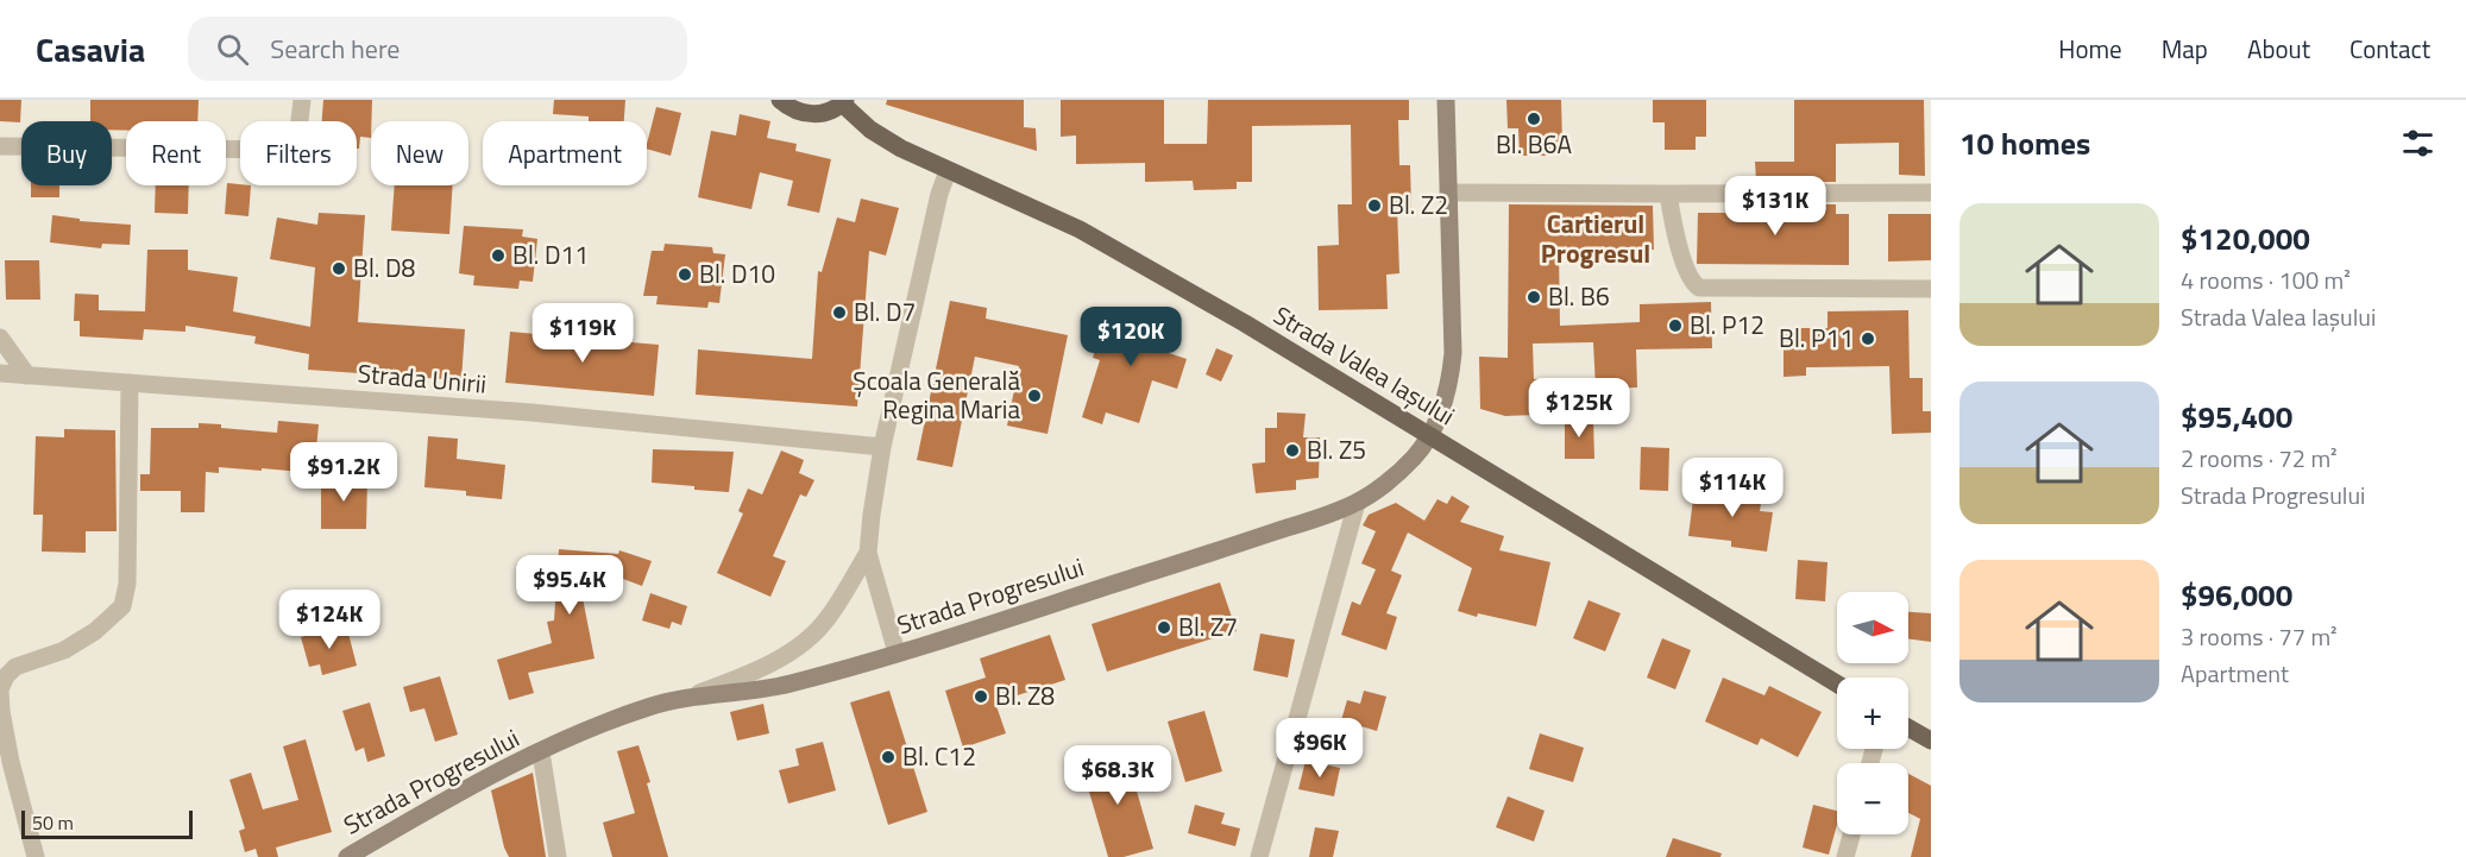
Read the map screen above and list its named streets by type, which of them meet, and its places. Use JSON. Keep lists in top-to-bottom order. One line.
{"streets":{"main road":["Strada Valea Iașului"],"street":["Strada Unirii","Strada Progresului"]},"crossings":[["Strada Valea Iașului","Strada Progresului"]],"districts":["Cartierul Progresul"],"places":["Bl. B6A","Bl. Z2","Bl. D11","Bl. D8","Bl. D10","Bl. B6","Bl. D7","Bl. P12","Bl. P11","Școala Generală Regina Maria","Bl. Z5","Bl. Z7","Bl. Z8","Bl. C12"],"scale_bar":"50 m","north":"right","page":{"header":"Casavia","search":"Search here","nav":["Home","Map","About","Contact"],"heading":"10 homes","chip":["Buy","Rent","Filters","New","Apartment"],"price":["$131K","$119K","$120K","$125K","$91.2K","$114K","$95.4K","$124K","$96K","$68.3K"],"list":[{"name":"$120,000","note":"4 rooms · 100 m² · Strada Valea Iașului"},{"name":"$95,400","note":"2 rooms · 72 m² · Strada Progresului"},{"name":"$96,000","note":"3 rooms · 77 m² · Apartment"}],"map_buttons":["+","−"],"scale":"50 m"}}
